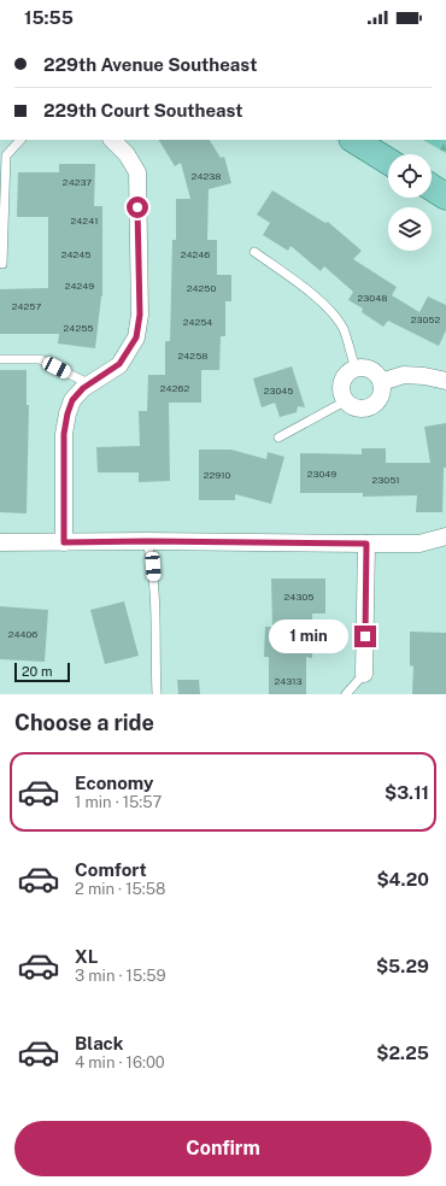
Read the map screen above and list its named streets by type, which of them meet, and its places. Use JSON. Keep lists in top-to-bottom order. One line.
{"house_numbers":["24238","24237","24241","24245","24246","24249","24250","23048","24257","23052","24254","24255","24258","24262","23045","23049","22910","23051","24305","24406","24313"],"scale_bar":"20 m","page":{"status":"15:55","banner":["229th Avenue Southeast","229th Court Southeast"],"bubble":"1 min","scale":"20 m","heading":"Choose a ride","list":[{"name":"Economy","note":"1 min · 15:57","value":"$3.11"},{"name":"Comfort","note":"2 min · 15:58","value":"$4.20"},{"name":"XL","note":"3 min · 15:59","value":"$5.29"},{"name":"Black","note":"4 min · 16:00","value":"$2.25"}],"buttons":"Confirm"}}
